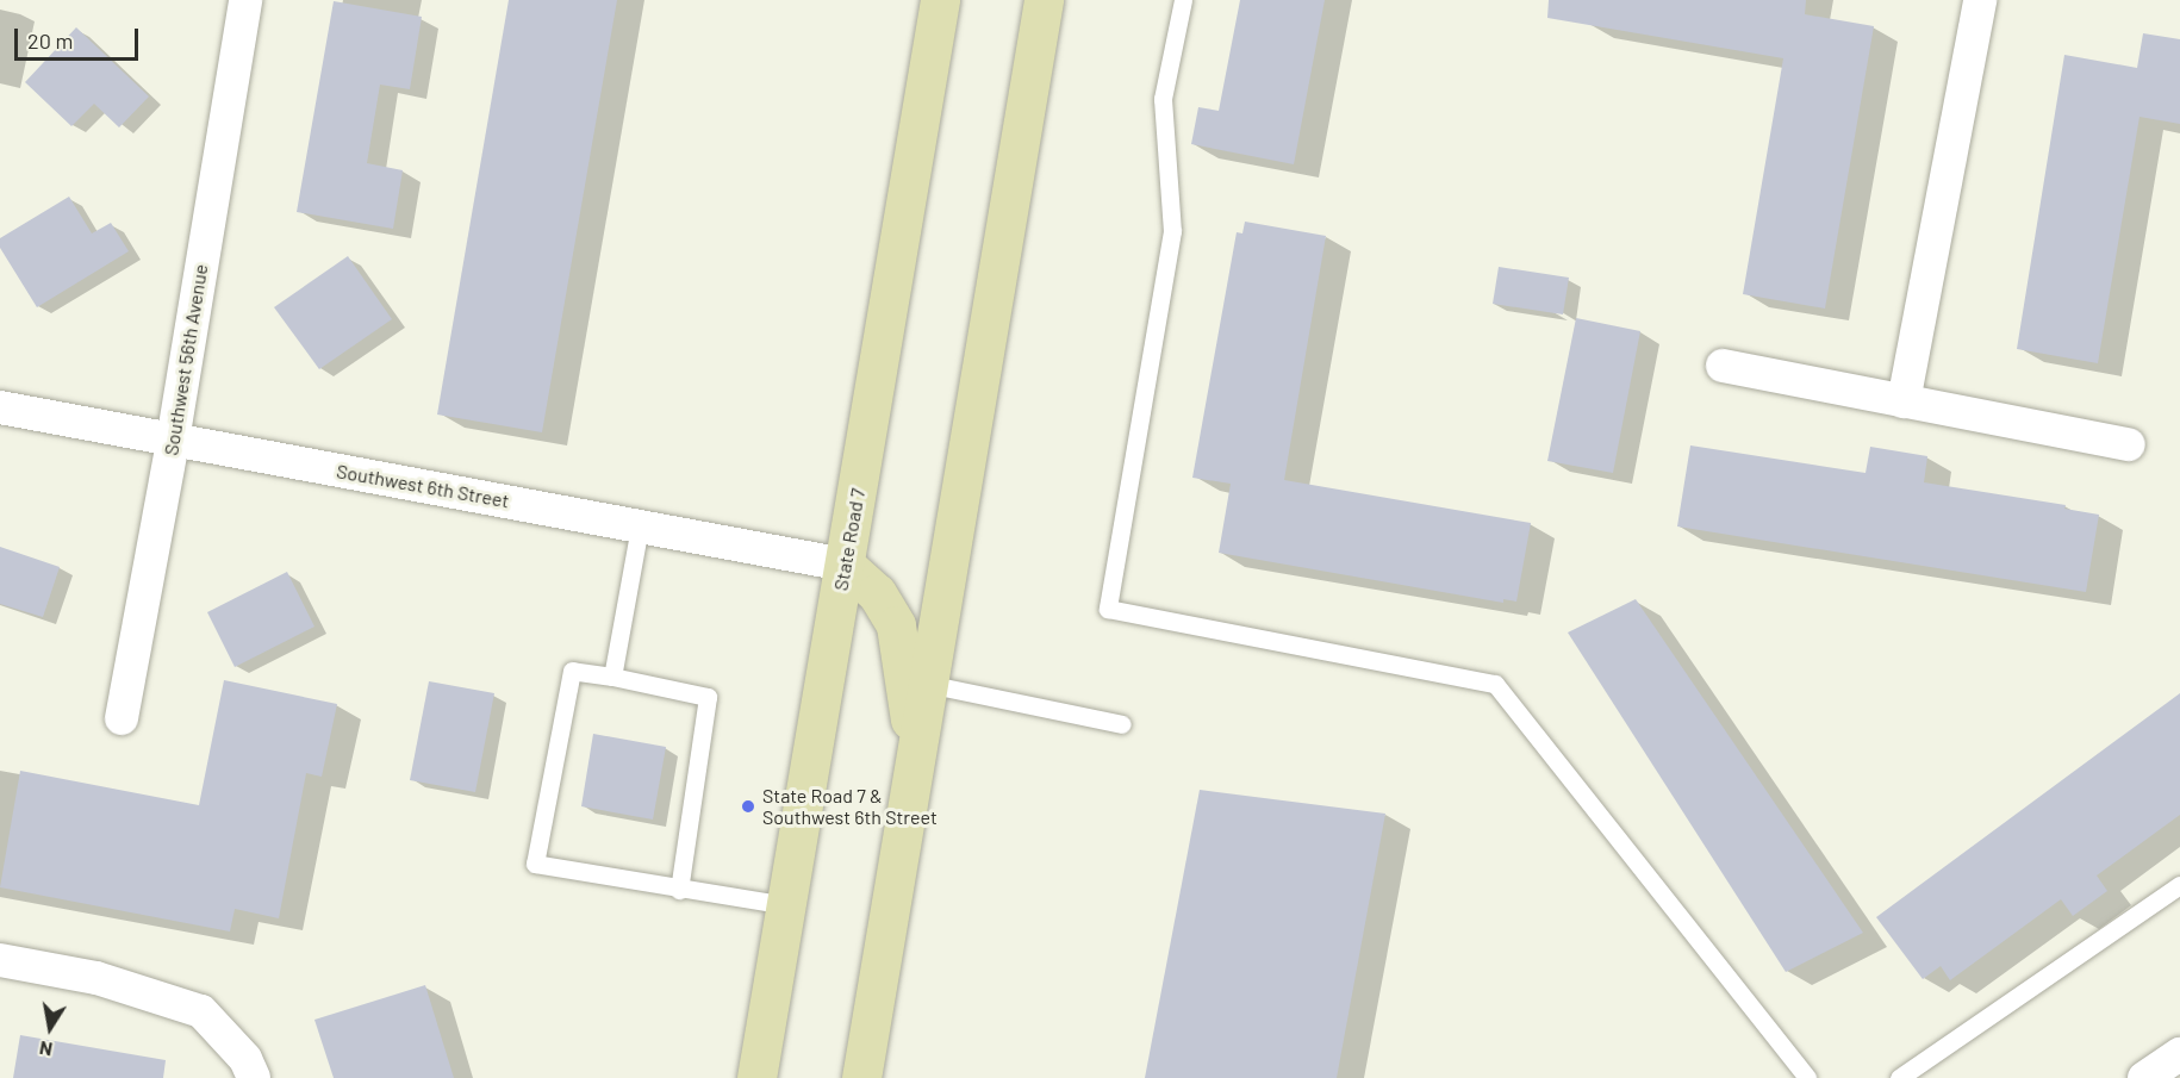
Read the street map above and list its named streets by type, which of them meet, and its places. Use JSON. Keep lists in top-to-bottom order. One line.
{"streets":{"main road":["State Road 7"],"street":["Southwest 56th Avenue","Southwest 6th Street"]},"crossings":[["Southwest 56th Avenue","Southwest 6th Street"],["Southwest 6th Street","State Road 7"]],"places":["State Road 7 & Southwest 6th Street"],"scale_bar":"20 m","north":"bottom"}
